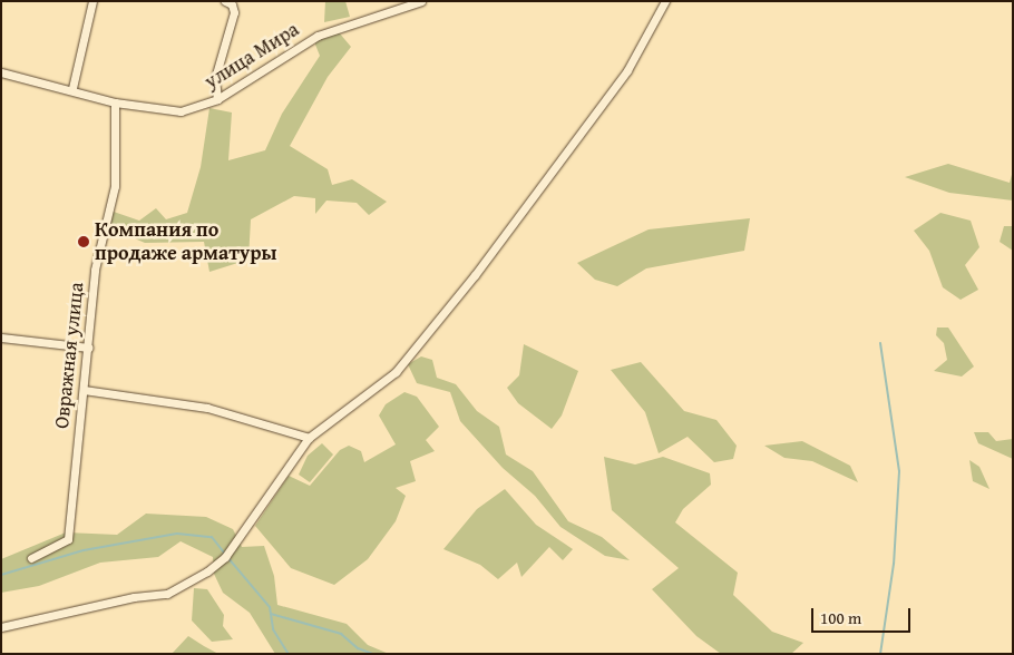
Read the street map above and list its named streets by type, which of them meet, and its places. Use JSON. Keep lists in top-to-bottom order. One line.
{"streets":{"street":["улица Мира","Овражная улица"]},"crossings":[["улица Мира","Овражная улица"]],"places":["Компания по продаже арматуры"],"scale_bar":"100 m"}
